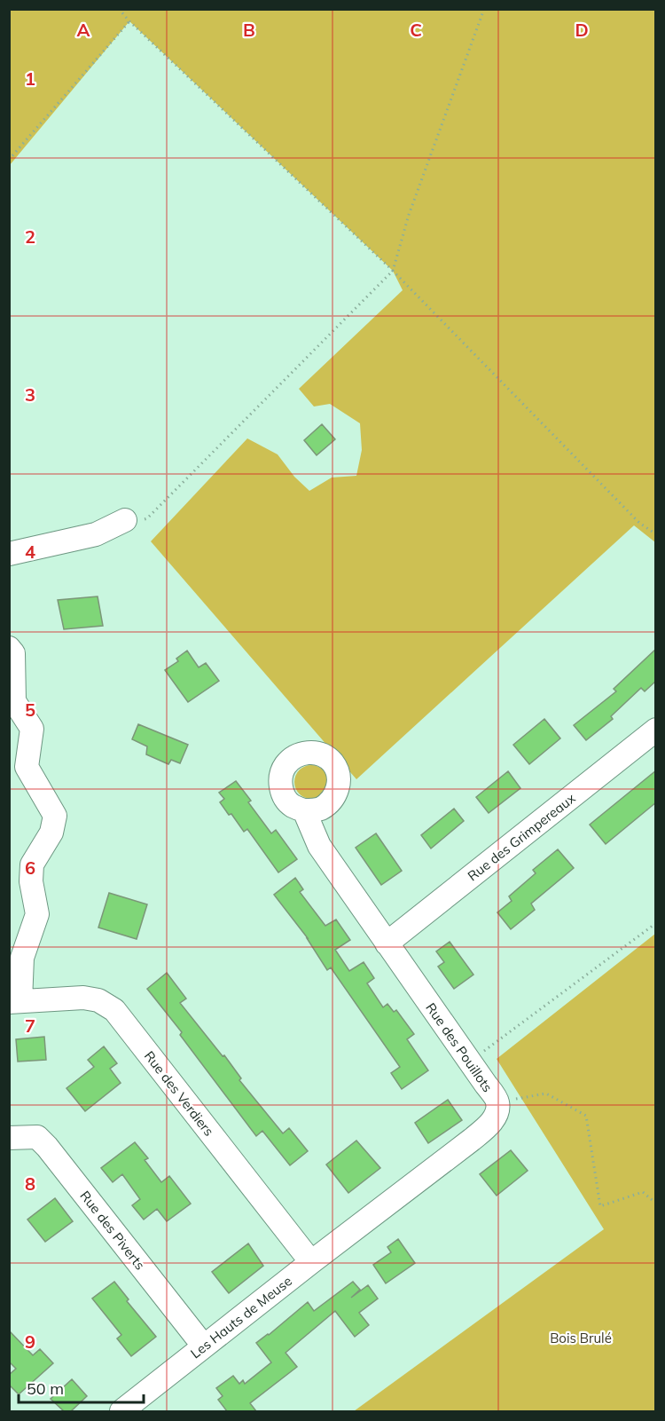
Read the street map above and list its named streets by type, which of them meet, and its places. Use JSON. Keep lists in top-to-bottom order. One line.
{"streets":{"street":["Rue des Grimpereaux","Rue des Pouillots","Rue des Verdiers","Rue des Piverts","Les Hauts de Meuse"]},"crossings":[["Rue des Grimpereaux","Rue des Pouillots"],["Rue des Pouillots","Rue des Verdiers"],["Rue des Pouillots","Les Hauts de Meuse"],["Rue des Verdiers","Les Hauts de Meuse"],["Rue des Piverts","Les Hauts de Meuse"]],"parks":["Bois Brulé"],"scale_bar":"50 m","grid":{"columns":["A","B","C","D"],"rows":["1","2","3","4","5","6","7","8","9"]}}
